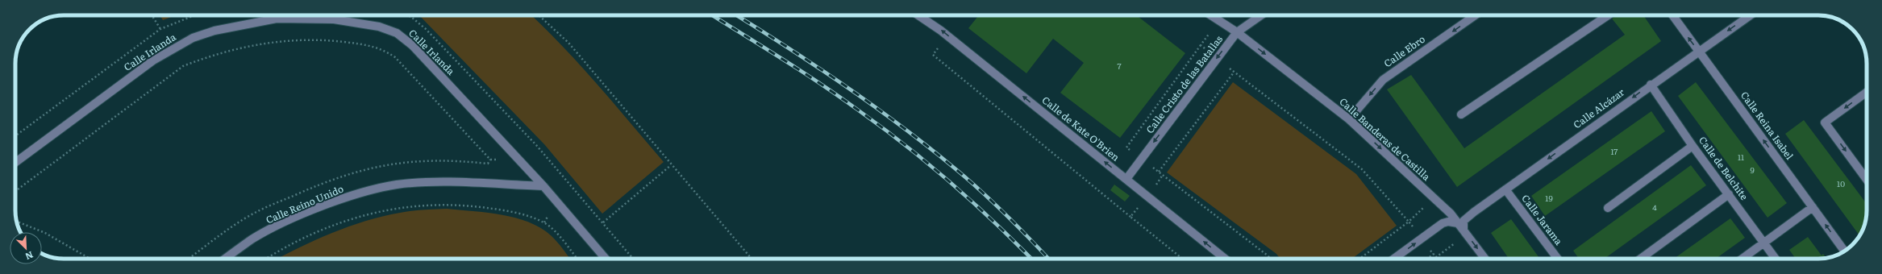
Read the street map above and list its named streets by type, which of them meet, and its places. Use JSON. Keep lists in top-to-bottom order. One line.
{"streets":{"street":["Calle Ebro","Calle Irlanda","Calle Cristo de las Batallas","Calle Alcázar","Calle Reina Isabel","Calle de Kate O'Brien","Calle Banderas de Castilla","Calle de Belchite","Calle Reino Unido","Calle Jarama"]},"crossings":[["Calle Ebro","Calle Banderas de Castilla"],["Calle Irlanda","Calle Reino Unido"],["Calle Cristo de las Batallas","Calle de Kate O'Brien"],["Calle Cristo de las Batallas","Calle Banderas de Castilla"],["Calle Alcázar","Calle Reina Isabel"],["Calle Alcázar","Calle Banderas de Castilla"],["Calle Alcázar","Calle de Belchite"],["Calle Alcázar","Calle Jarama"]],"one_way":["Calle Ebro","Calle Cristo de las Batallas","Calle Alcázar","Calle Reina Isabel","Calle de Kate O'Brien","Calle Banderas de Castilla"],"house_numbers":["7","17","11","9","10","19","4"],"north":"bottom right"}
